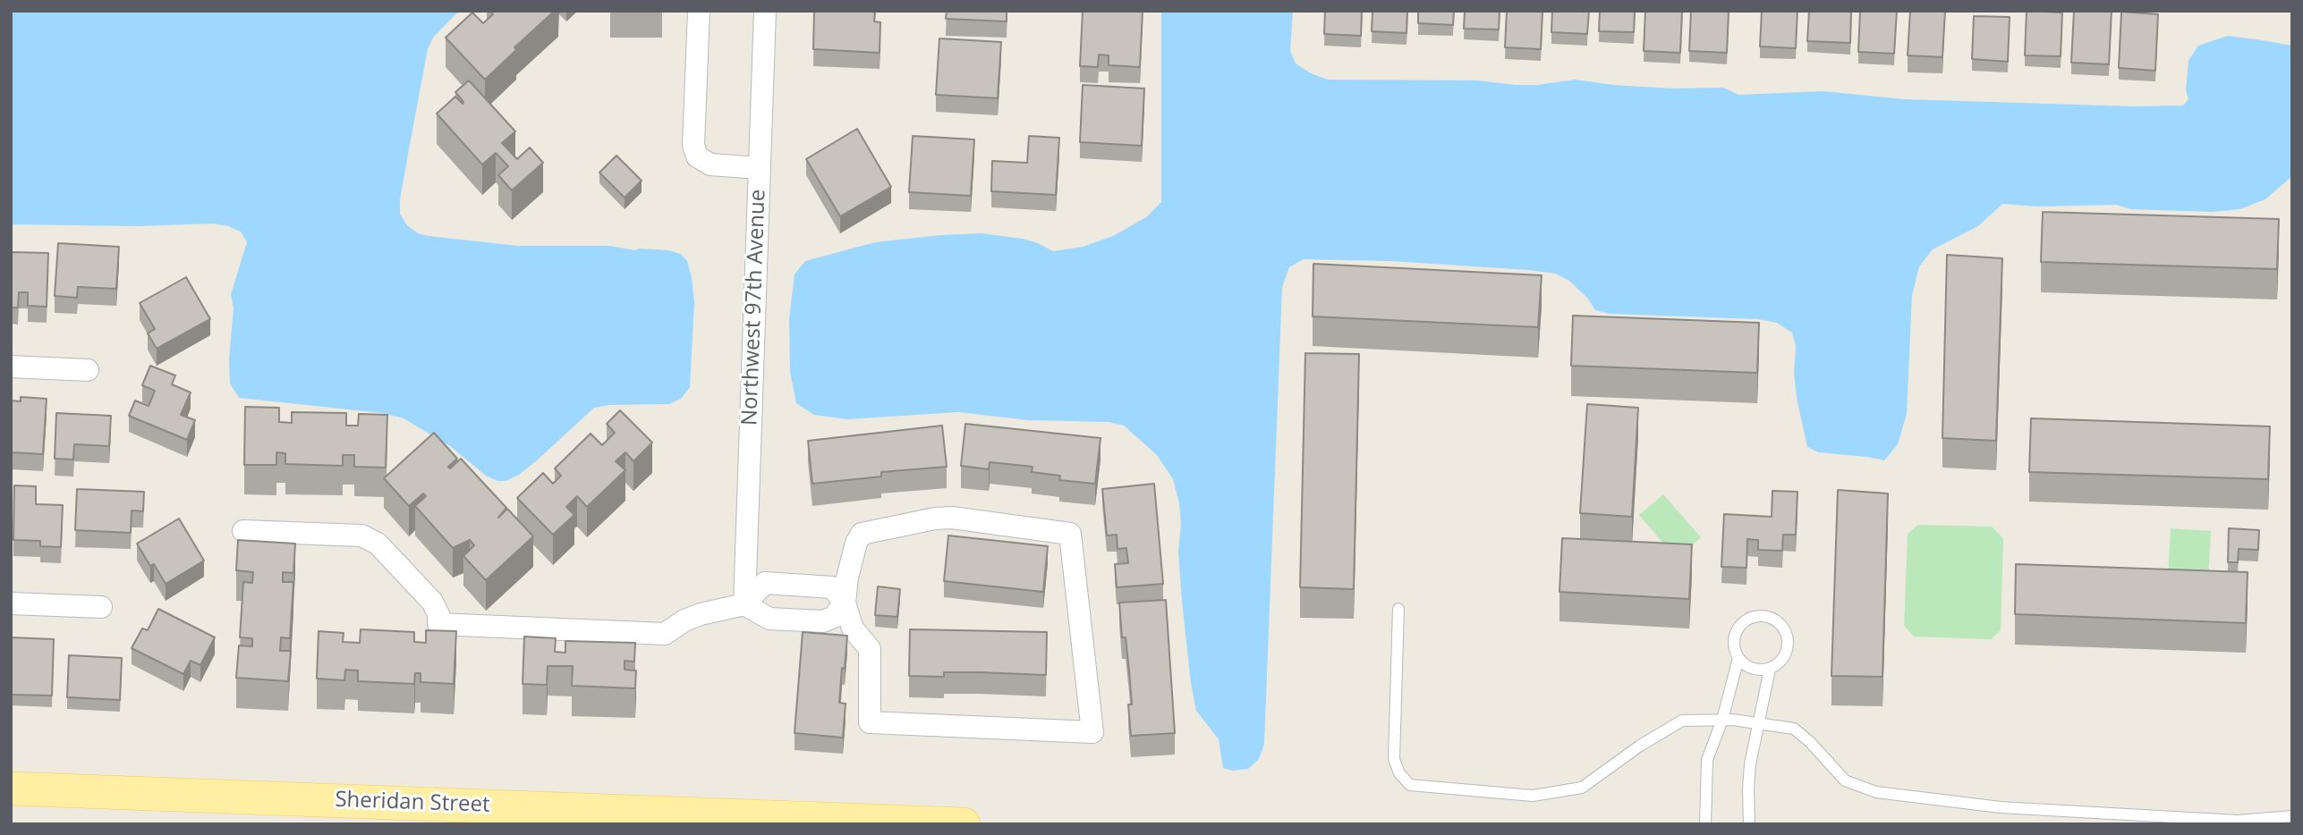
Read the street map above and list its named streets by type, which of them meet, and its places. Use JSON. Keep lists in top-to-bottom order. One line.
{"streets":{"main road":["Sheridan Street"],"street":["Northwest 97th Avenue"]}}
